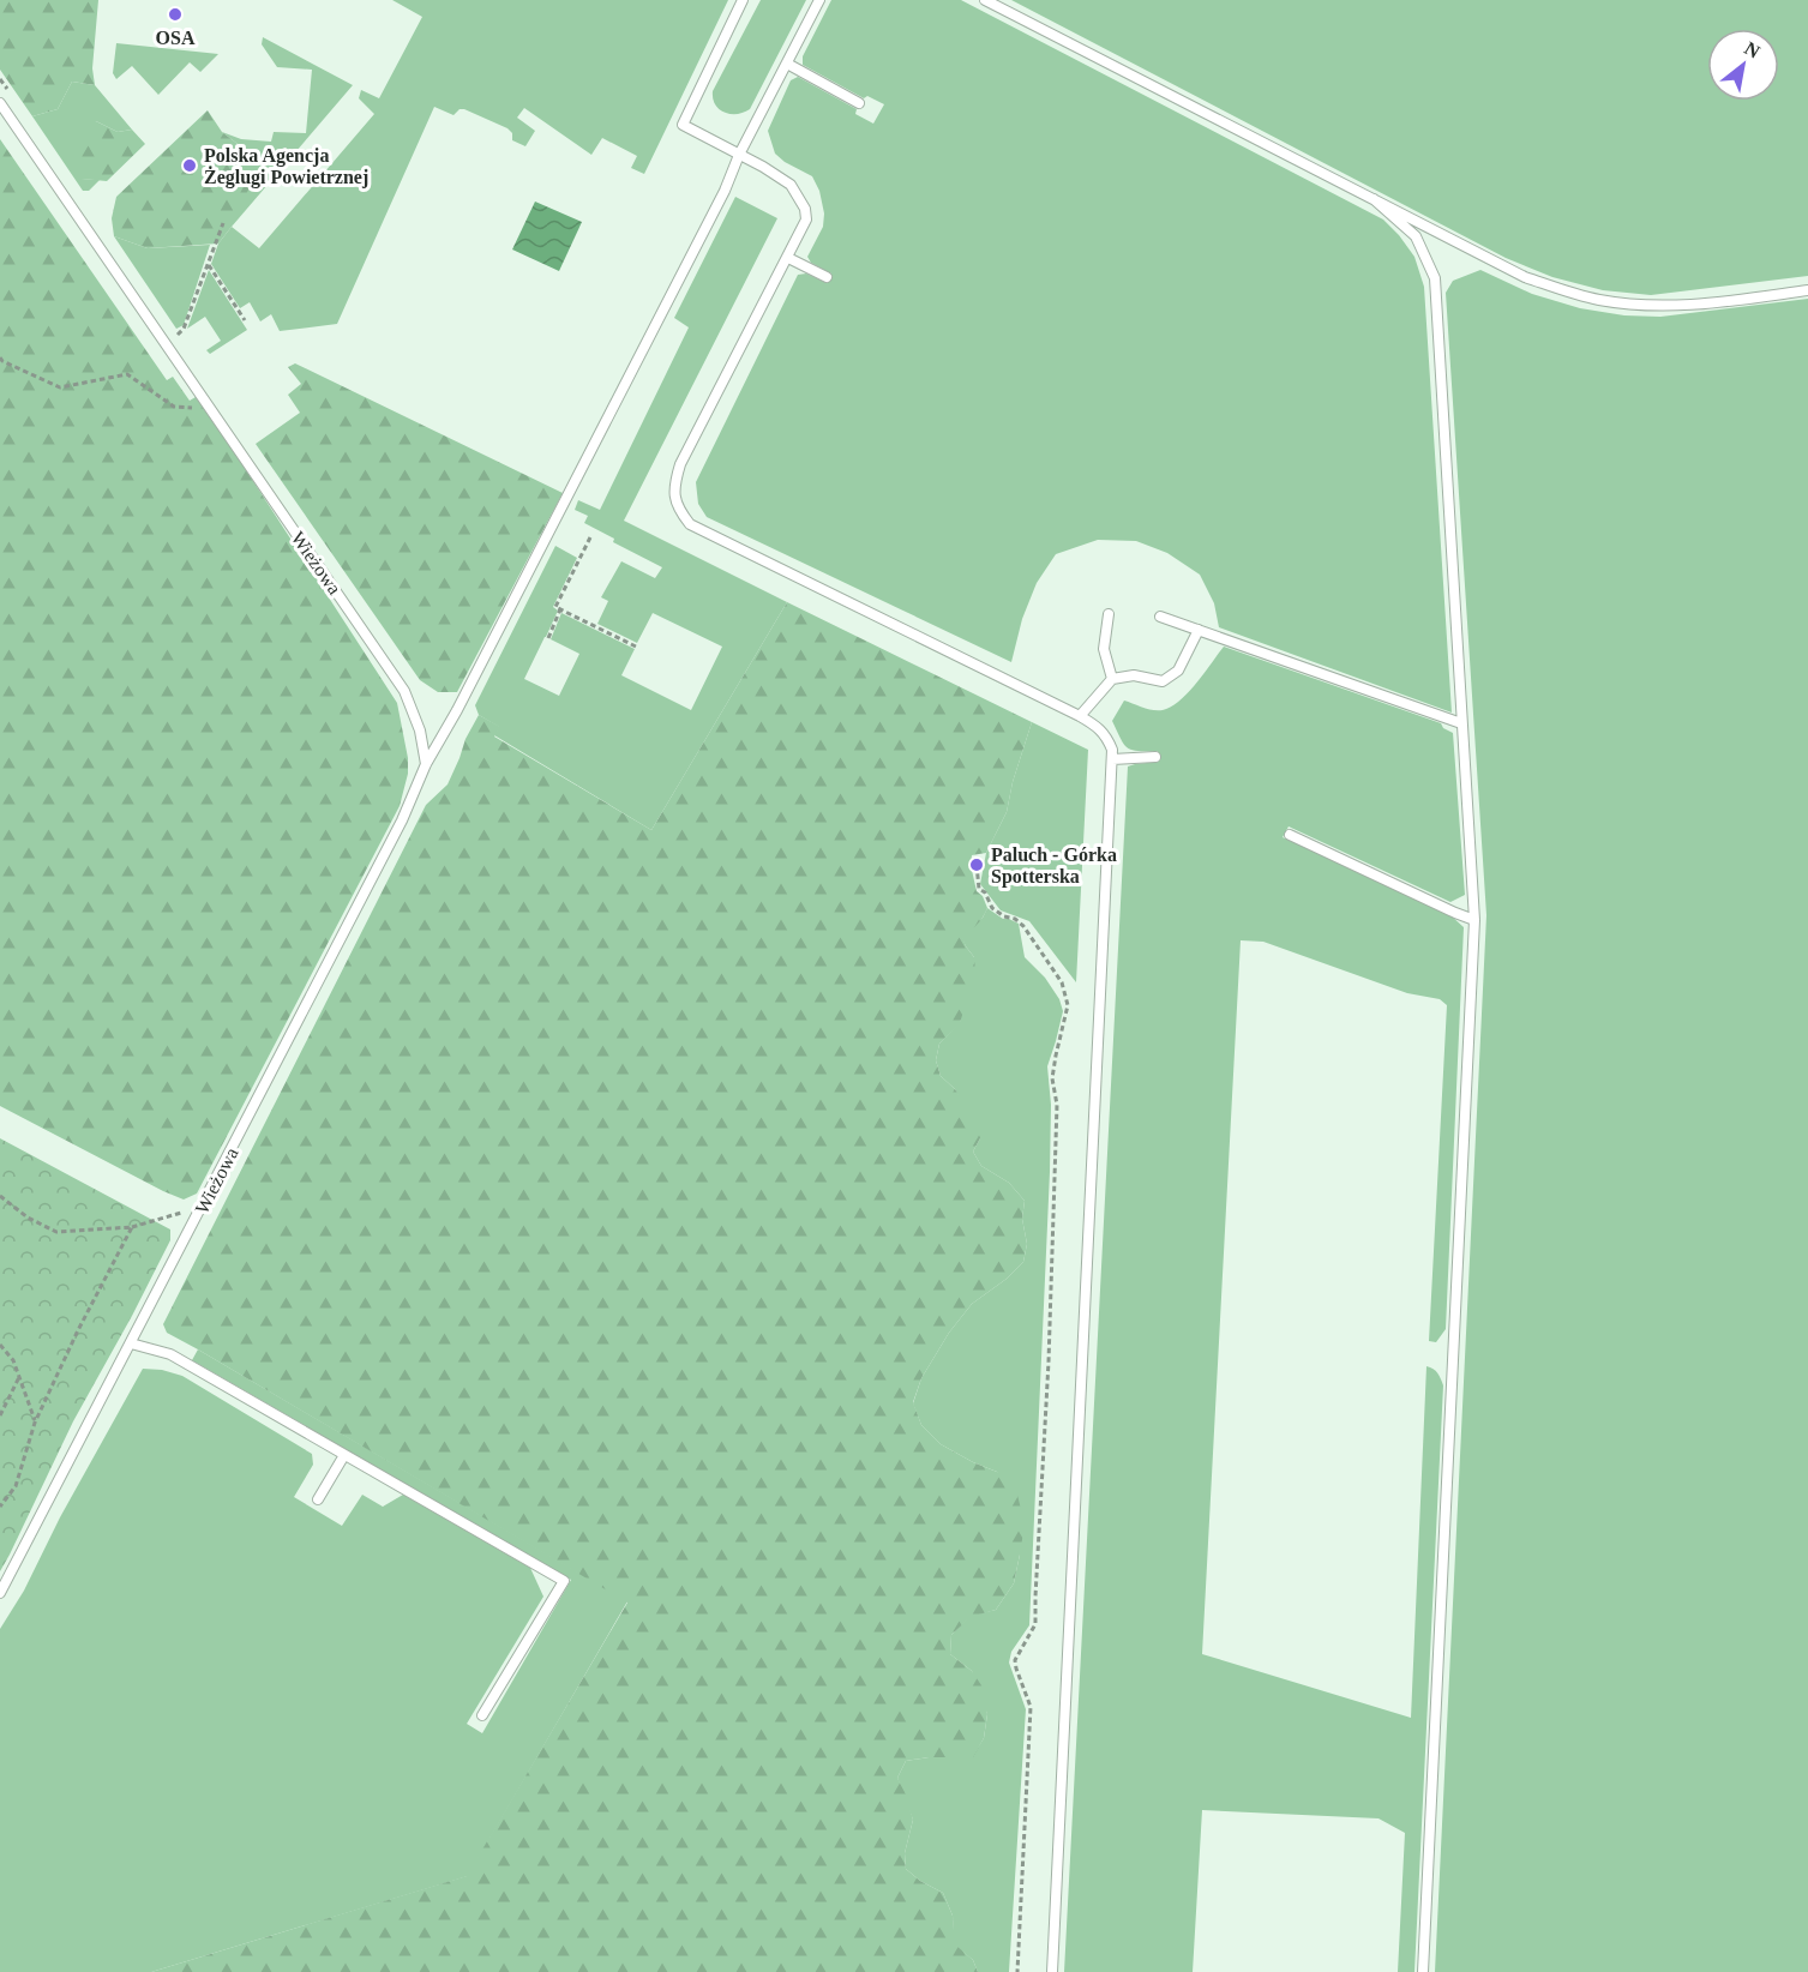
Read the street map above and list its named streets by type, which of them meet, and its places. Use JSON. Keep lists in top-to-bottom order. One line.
{"streets":{"lane":["Wieżowa"]},"places":["OSA","Polska Agencja Żeglugi Powietrznej","Paluch - Górka Spotterska"],"north":"top right"}
